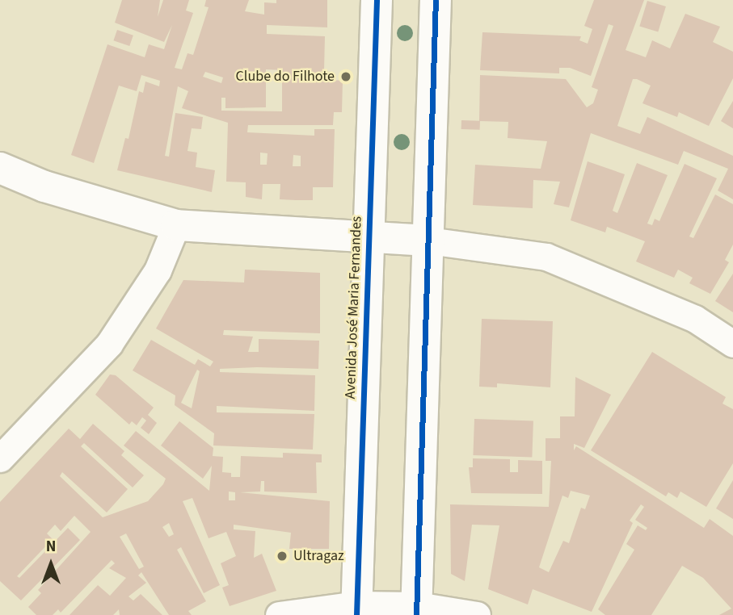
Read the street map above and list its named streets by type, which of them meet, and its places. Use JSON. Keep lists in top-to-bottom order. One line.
{"streets":{"main road":["Avenida José Maria Fernandes"]},"places":["Clube do Filhote","Ultragaz"],"north":"top"}
